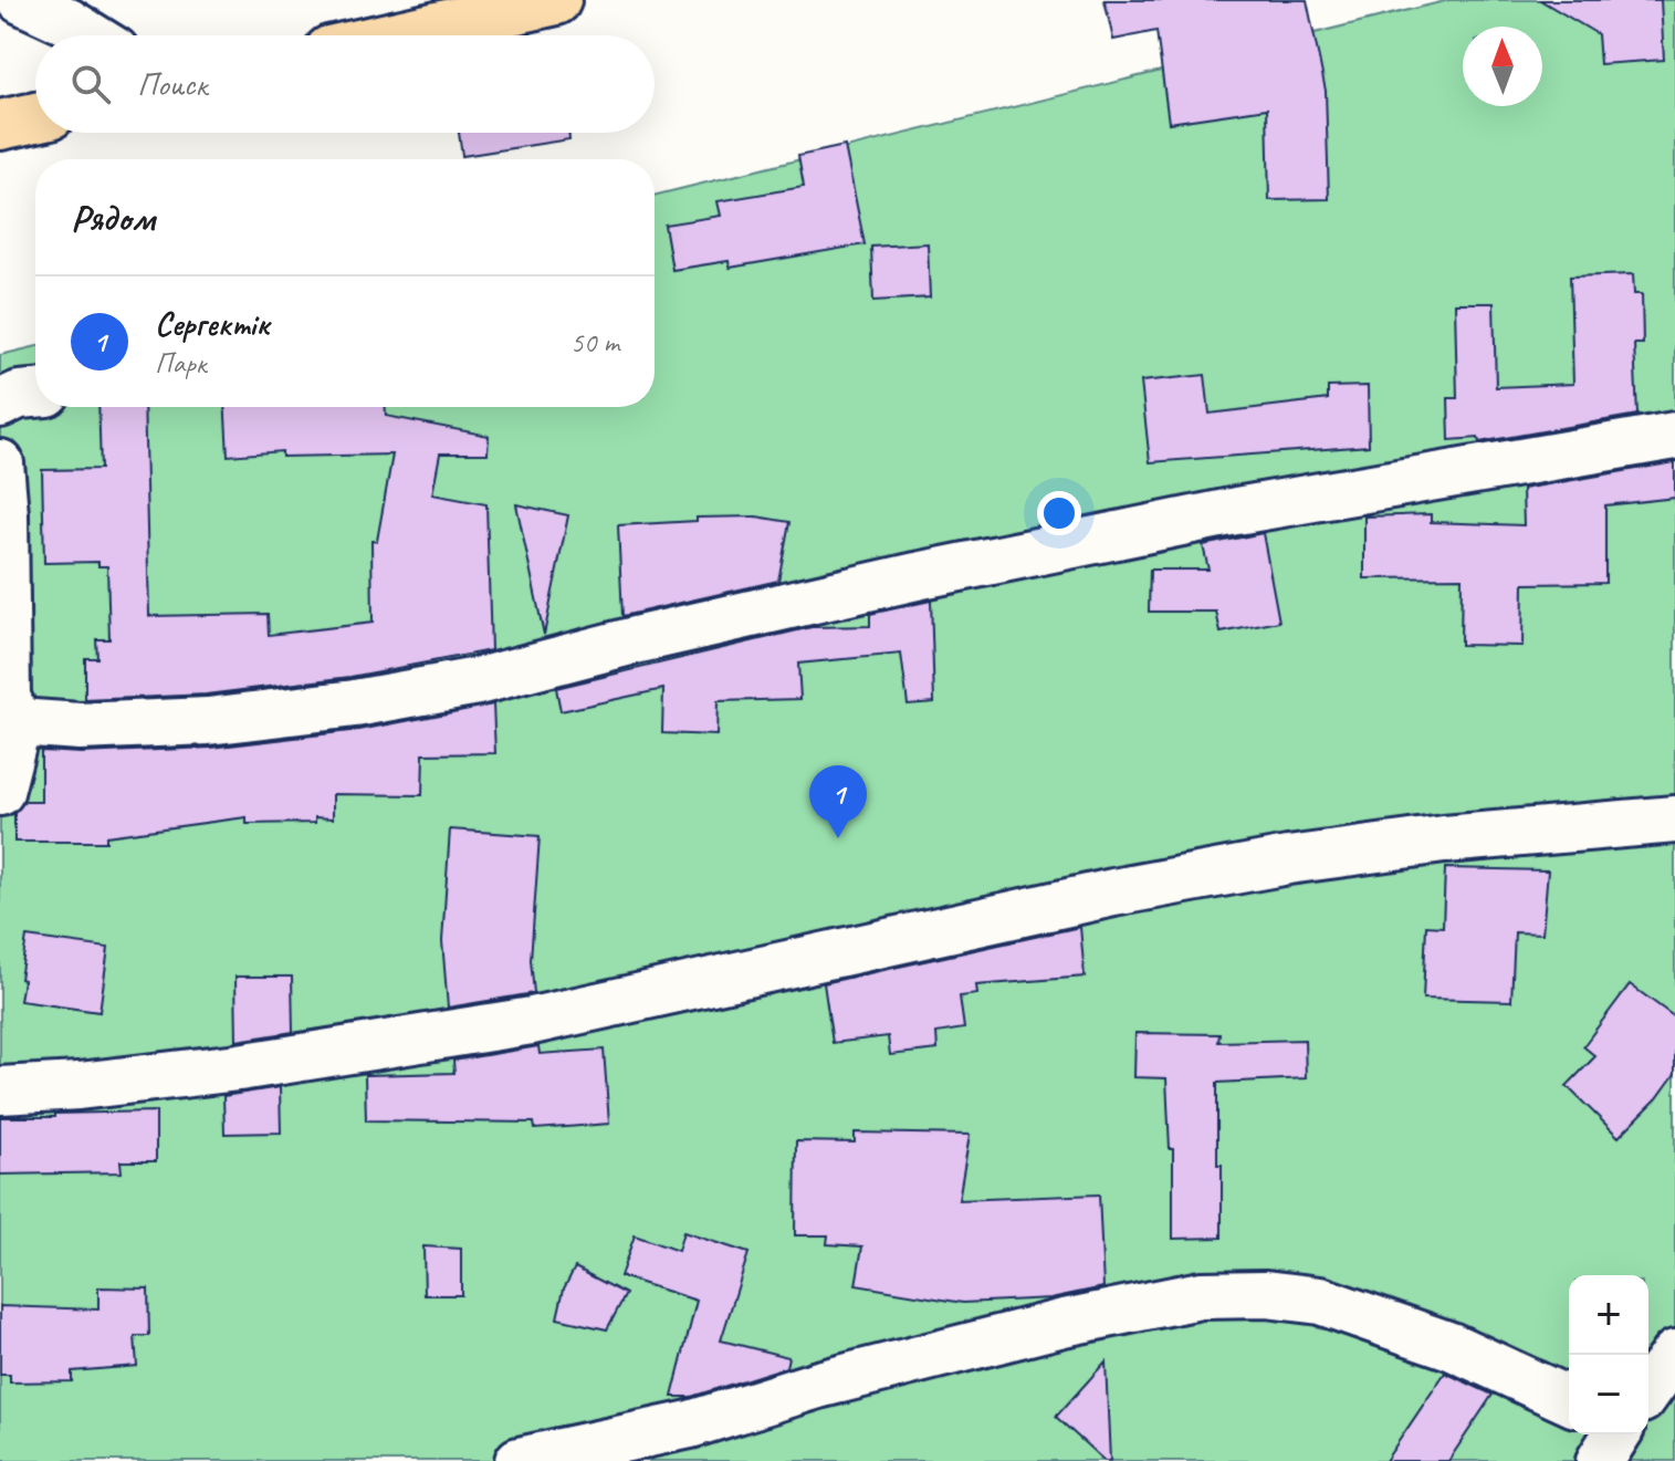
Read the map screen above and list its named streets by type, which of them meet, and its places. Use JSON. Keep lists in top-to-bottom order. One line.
{"north":"top","page":{"search":"Поиск","heading":"Рядом","list":[{"mark":"1","name":"Сергектік","note":"Парк","value":"50 m"}],"pins":"1","map_buttons":["+","−"]}}
